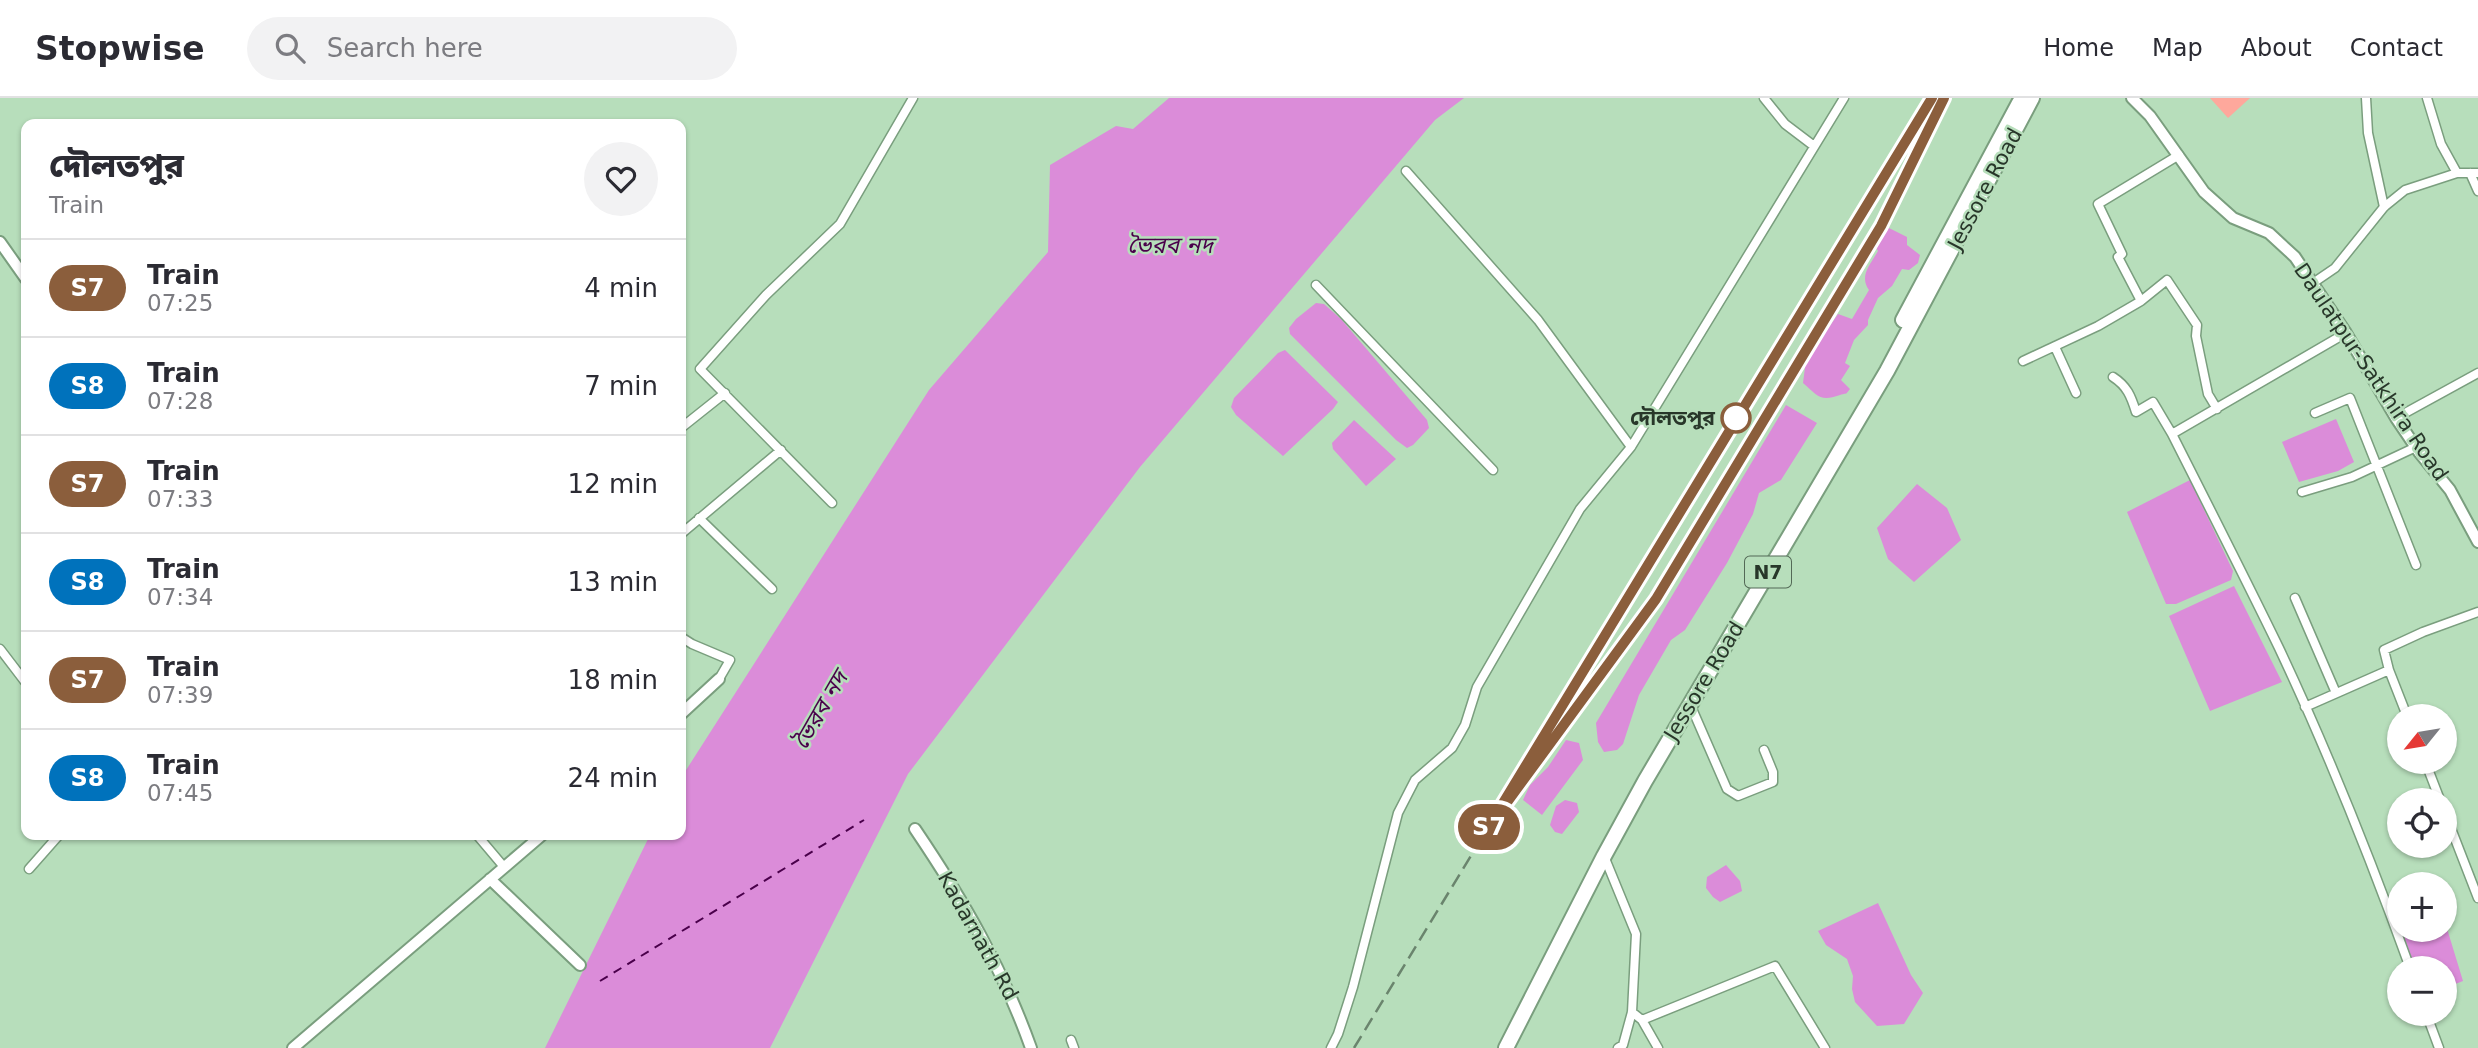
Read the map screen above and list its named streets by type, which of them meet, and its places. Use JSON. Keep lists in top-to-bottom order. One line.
{"streets":{"highway":["Jessore Road","N7"],"main road":["Daulatpur-Satkhira Road","Kadarnath Rd"]},"water":["ভৈরব নদ"],"places":["দৌলতপুর"],"north":"bottom left","page":{"header":"Stopwise","search":"Search here","nav":["Home","Map","About","Contact"],"on_map":"S7","heading":["দৌলতপুর","Train"],"list":[{"mark":"S7","name":"Train","note":"07:25","value":"4 min"},{"mark":"S8","name":"Train","note":"07:28","value":"7 min"},{"mark":"S7","name":"Train","note":"07:33","value":"12 min"},{"mark":"S8","name":"Train","note":"07:34","value":"13 min"},{"mark":"S7","name":"Train","note":"07:39","value":"18 min"},{"mark":"S8","name":"Train","note":"07:45","value":"24 min"}],"map_buttons":["+","−"]}}
